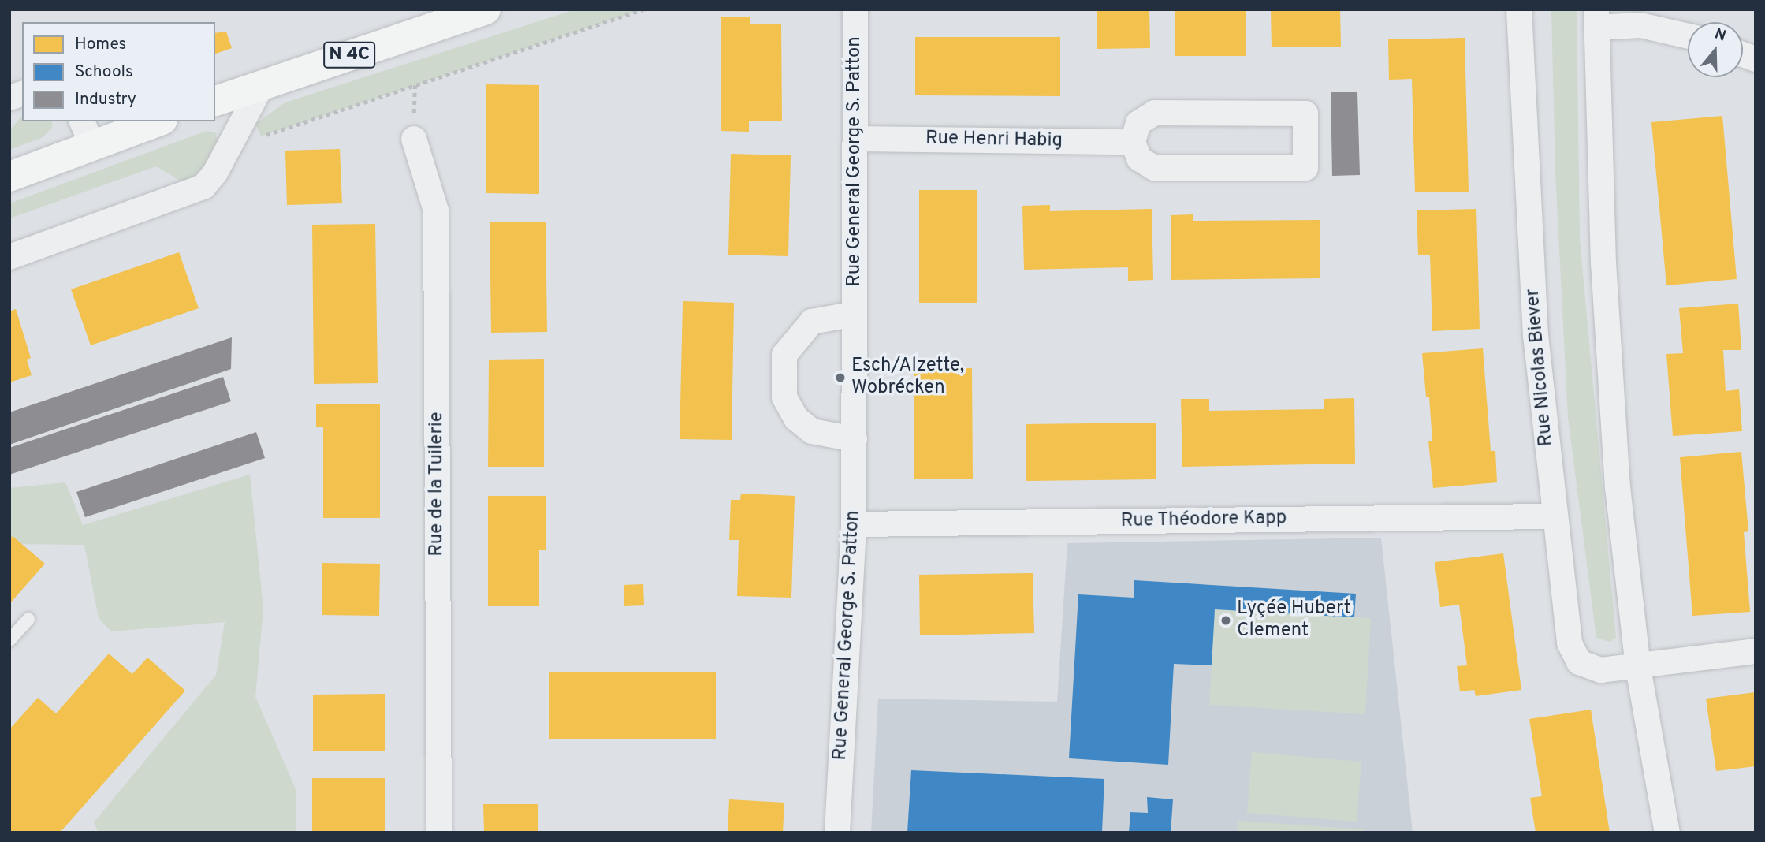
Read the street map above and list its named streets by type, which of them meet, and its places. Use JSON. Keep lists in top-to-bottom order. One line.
{"streets":{"main road":["N 4C"],"street":["Rue Henri Habig","Rue General George S. Patton","Rue Nicolas Biever","Rue de la Tuilerie","Rue Théodore Kapp"]},"crossings":[["Rue Henri Habig","Rue General George S. Patton"],["Rue General George S. Patton","Rue Théodore Kapp"],["Rue Nicolas Biever","Rue Théodore Kapp"]],"places":["Esch/Alzette, Wobrécken","Lyçée Hubert Clement"],"legend":["Homes","Schools","Industry"],"north":"top"}
